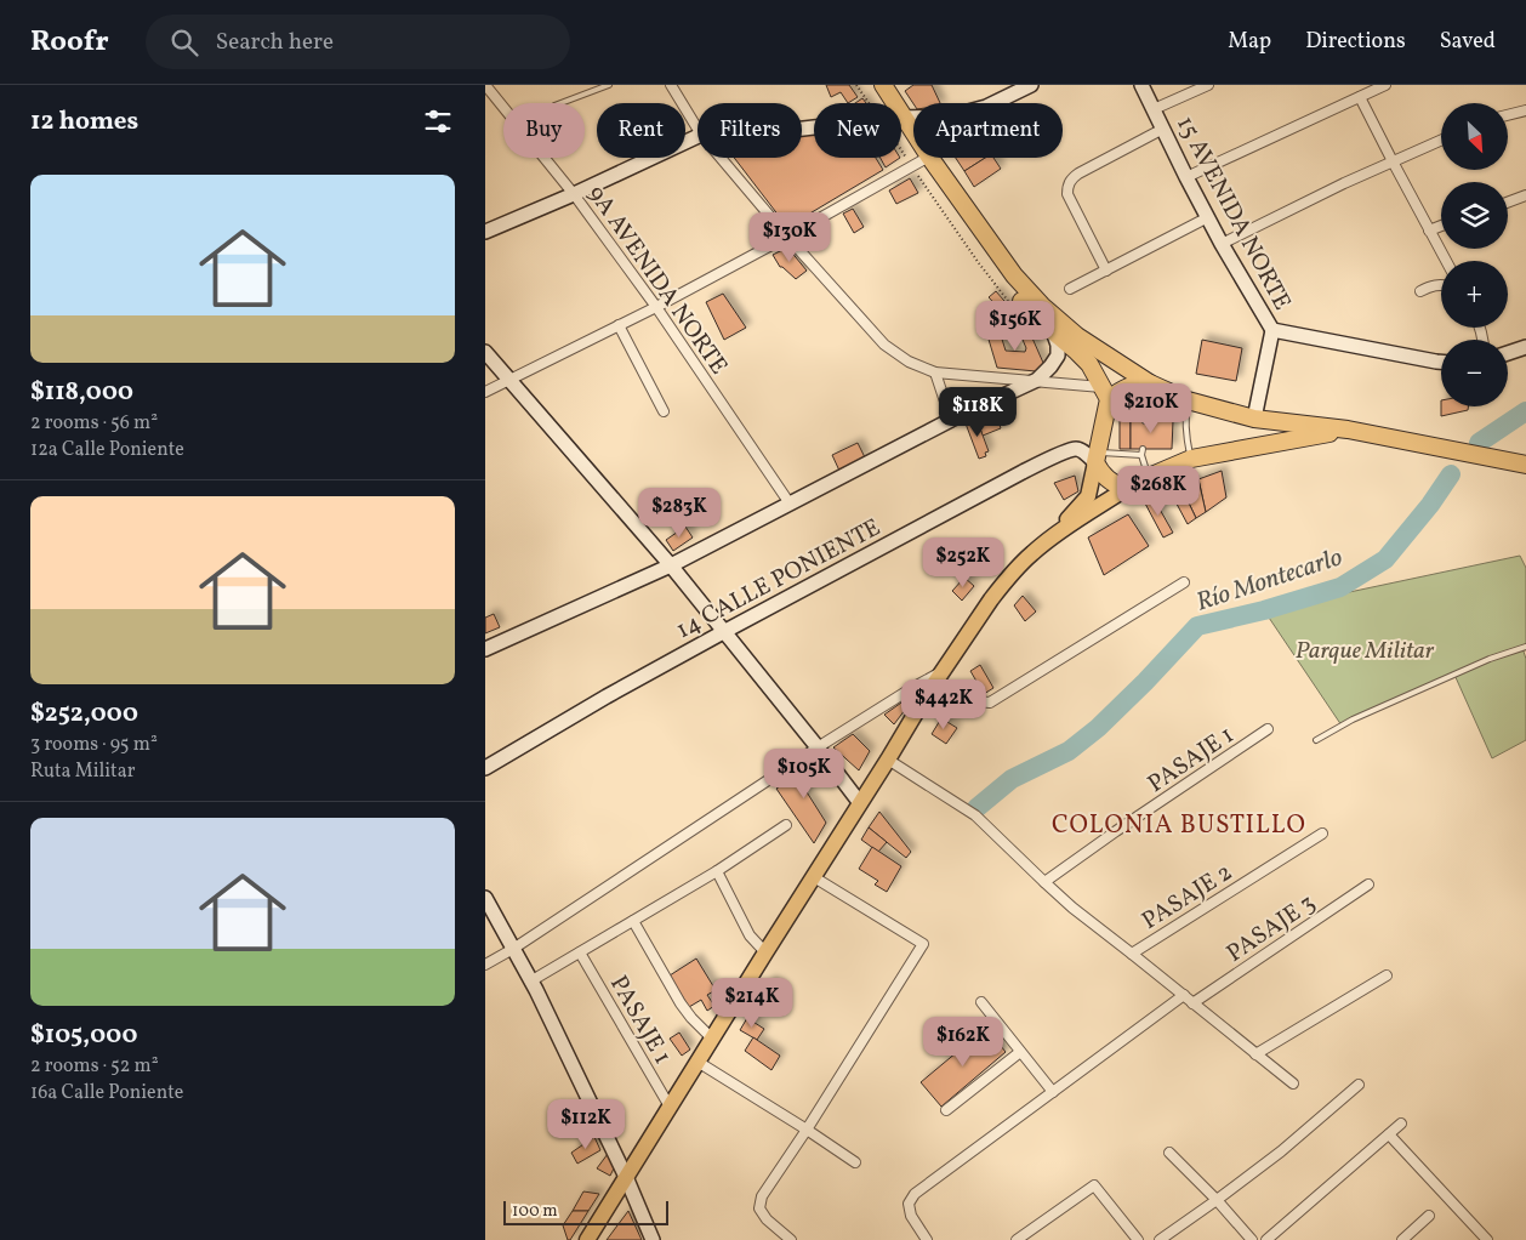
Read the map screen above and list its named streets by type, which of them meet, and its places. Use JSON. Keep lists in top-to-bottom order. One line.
{"streets":{"street":["15 AVENIDA NORTE","9A AVENIDA NORTE","14 CALLE PONIENTE","PASAJE 1","PASAJE 2","PASAJE 3"]},"districts":["COLONIA BUSTILLO"],"water":["Río Montecarlo"],"parks":["Parque Militar"],"scale_bar":"100 m","north":"bottom right","page":{"header":"Roofr","search":"Search here","nav":["Map","Directions","Saved"],"heading":"12 homes","map_buttons":["+","−"],"chip":["Buy","Rent","Filters","New","Apartment"],"list":[{"name":"$118,000","note":"2 rooms · 56 m² · 12a Calle Poniente"},{"name":"$252,000","note":"3 rooms · 95 m² · Ruta Militar"},{"name":"$105,000","note":"2 rooms · 52 m² · 16a Calle Poniente"}],"price":["$130K","$156K","$210K","$118K","$268K","$283K","$252K","$442K","$105K","$214K","$162K","$112K"],"scale":"100 m"}}
